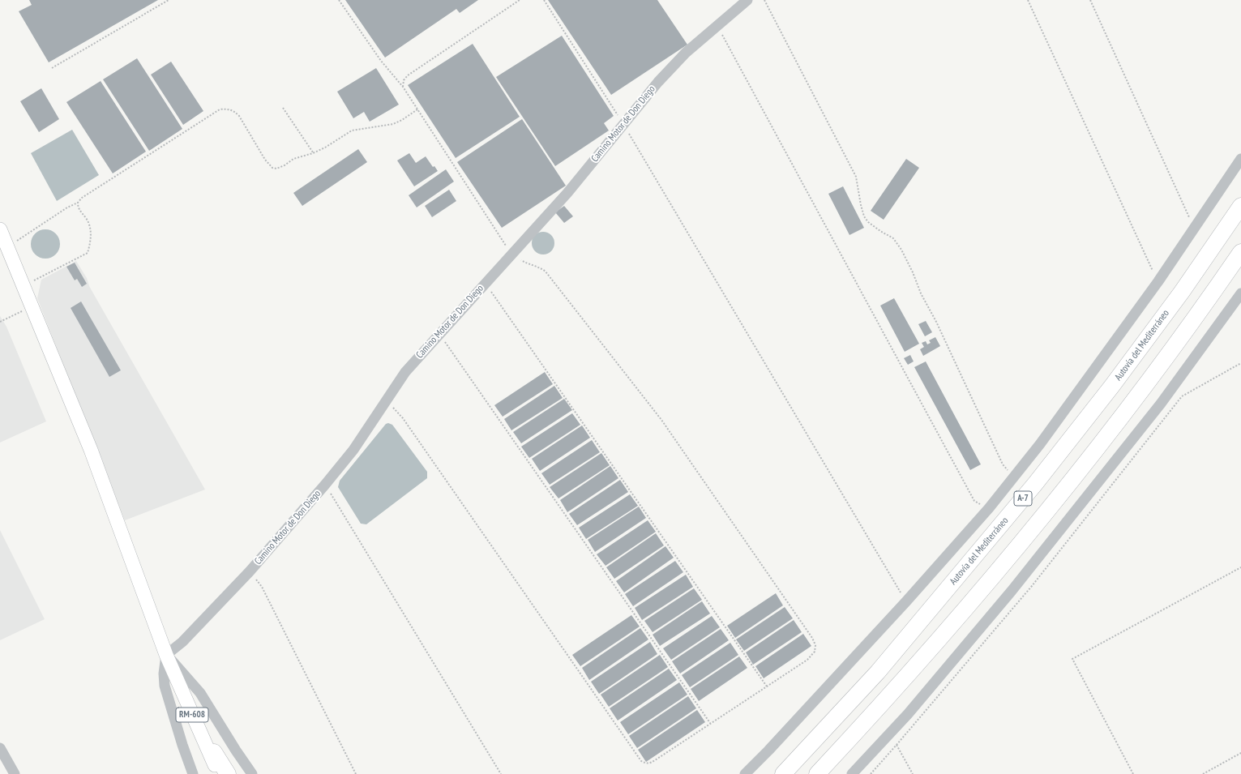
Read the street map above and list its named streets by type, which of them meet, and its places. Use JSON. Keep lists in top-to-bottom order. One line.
{"streets":{"highway":["Autovía del Mediterráneo","A-7"],"street":["Camino Motor de Don Diego"]}}
